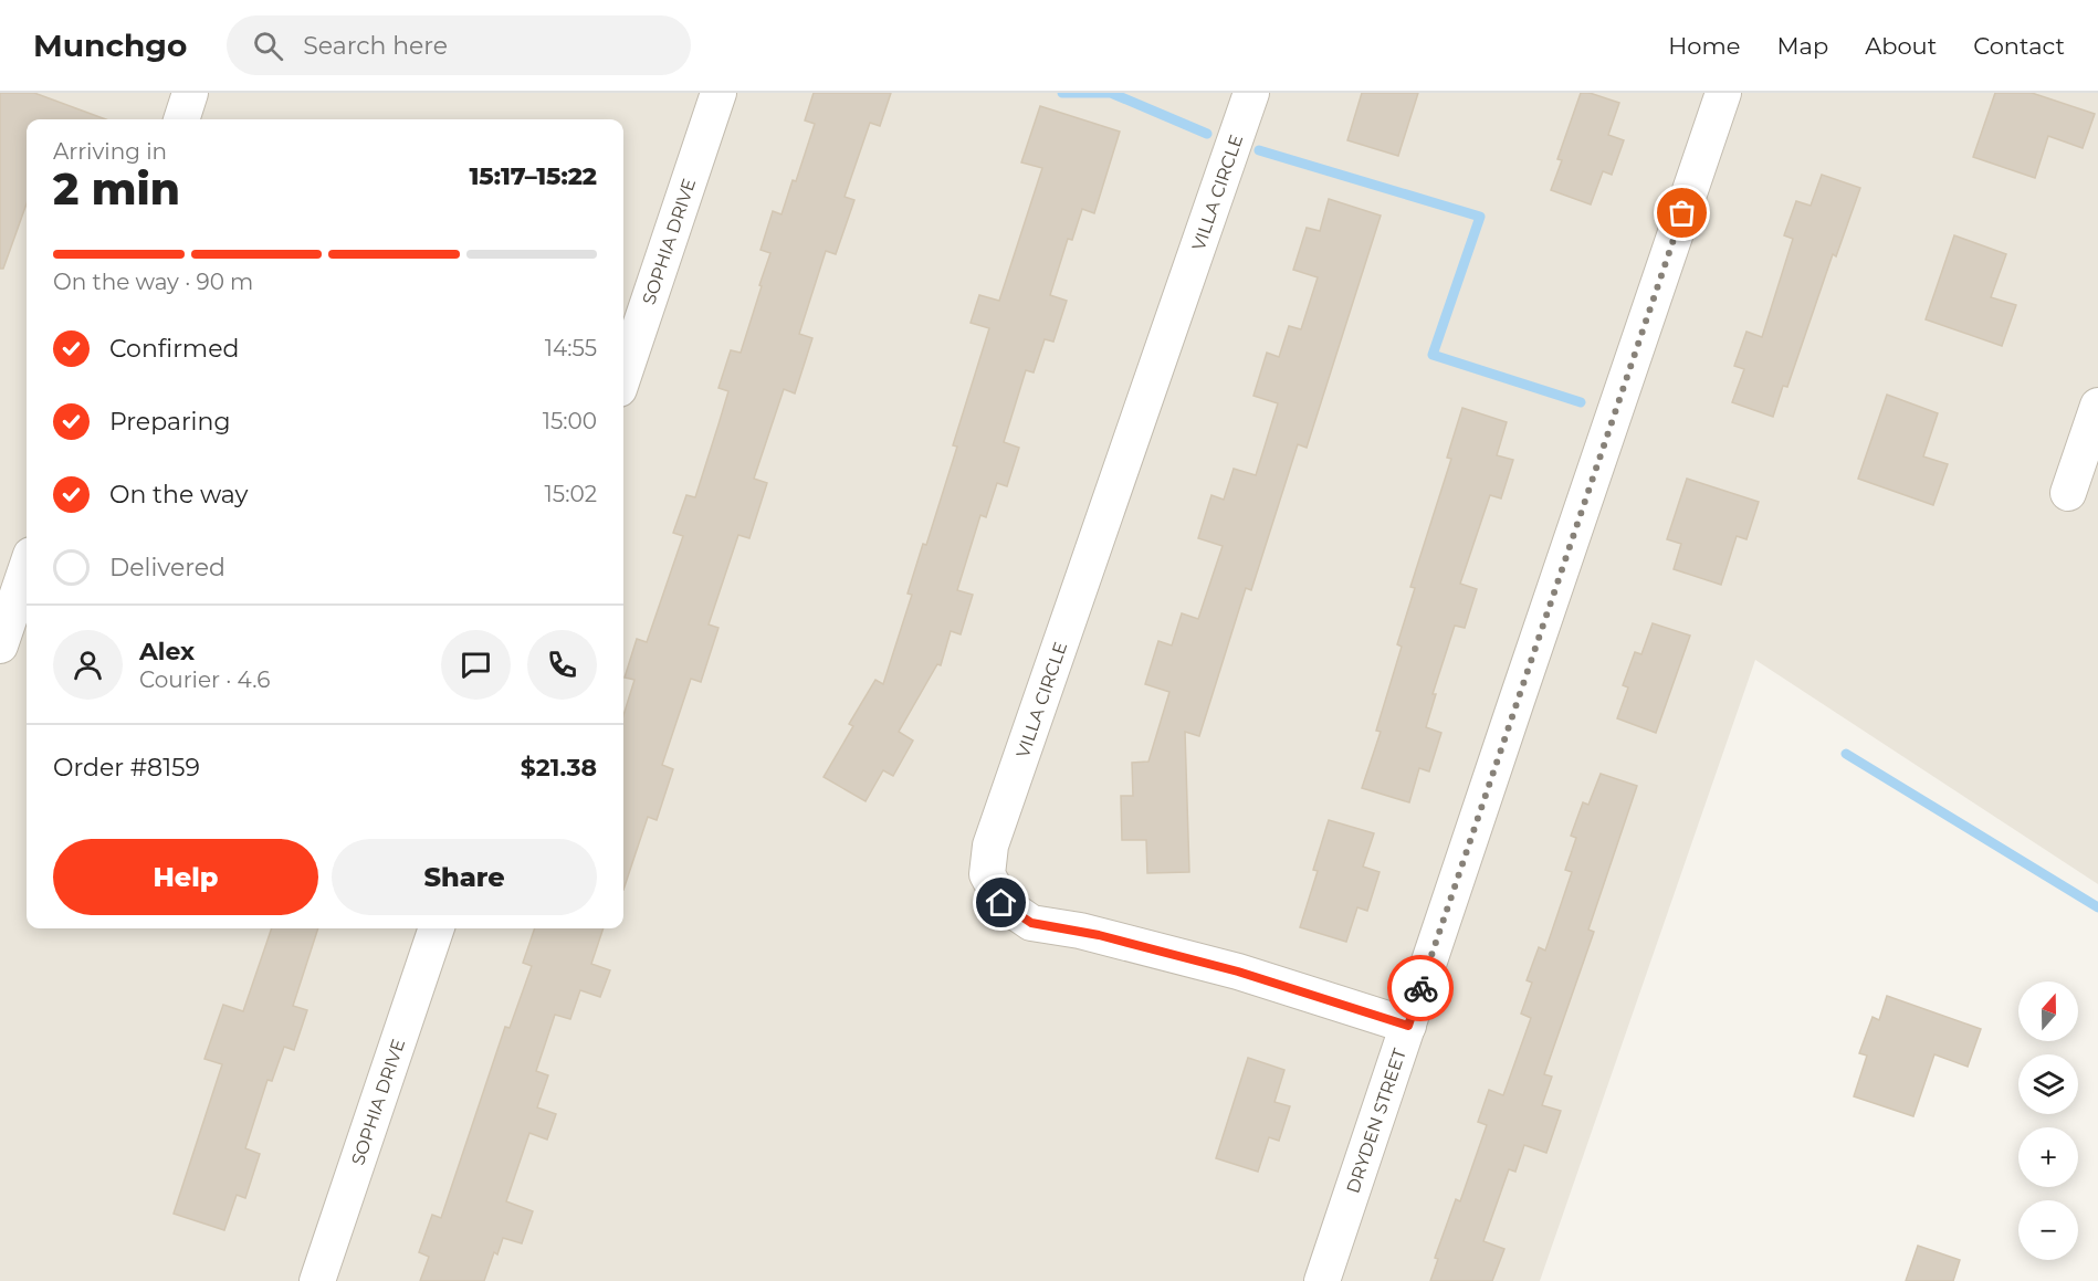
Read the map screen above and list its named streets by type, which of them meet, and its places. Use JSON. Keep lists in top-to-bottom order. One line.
{"streets":{"street":["VILLA CIRCLE","SOPHIA DRIVE","DRYDEN STREET"]},"crossings":[["VILLA CIRCLE","DRYDEN STREET"]],"north":"top","page":{"header":"Munchgo","search":"Search here","nav":["Home","Map","About","Contact"],"heading":["2 min","Arriving in","15:17–15:22"],"panel":["Alex","Courier · 4.6","Order #8159","$21.38"],"bar":"On the way · 90 m","list":[["Confirmed","14:55"],["Preparing","15:00"],["On the way","15:02"],"Delivered"],"buttons":["Help","Share"],"map_buttons":["+","−"]}}
